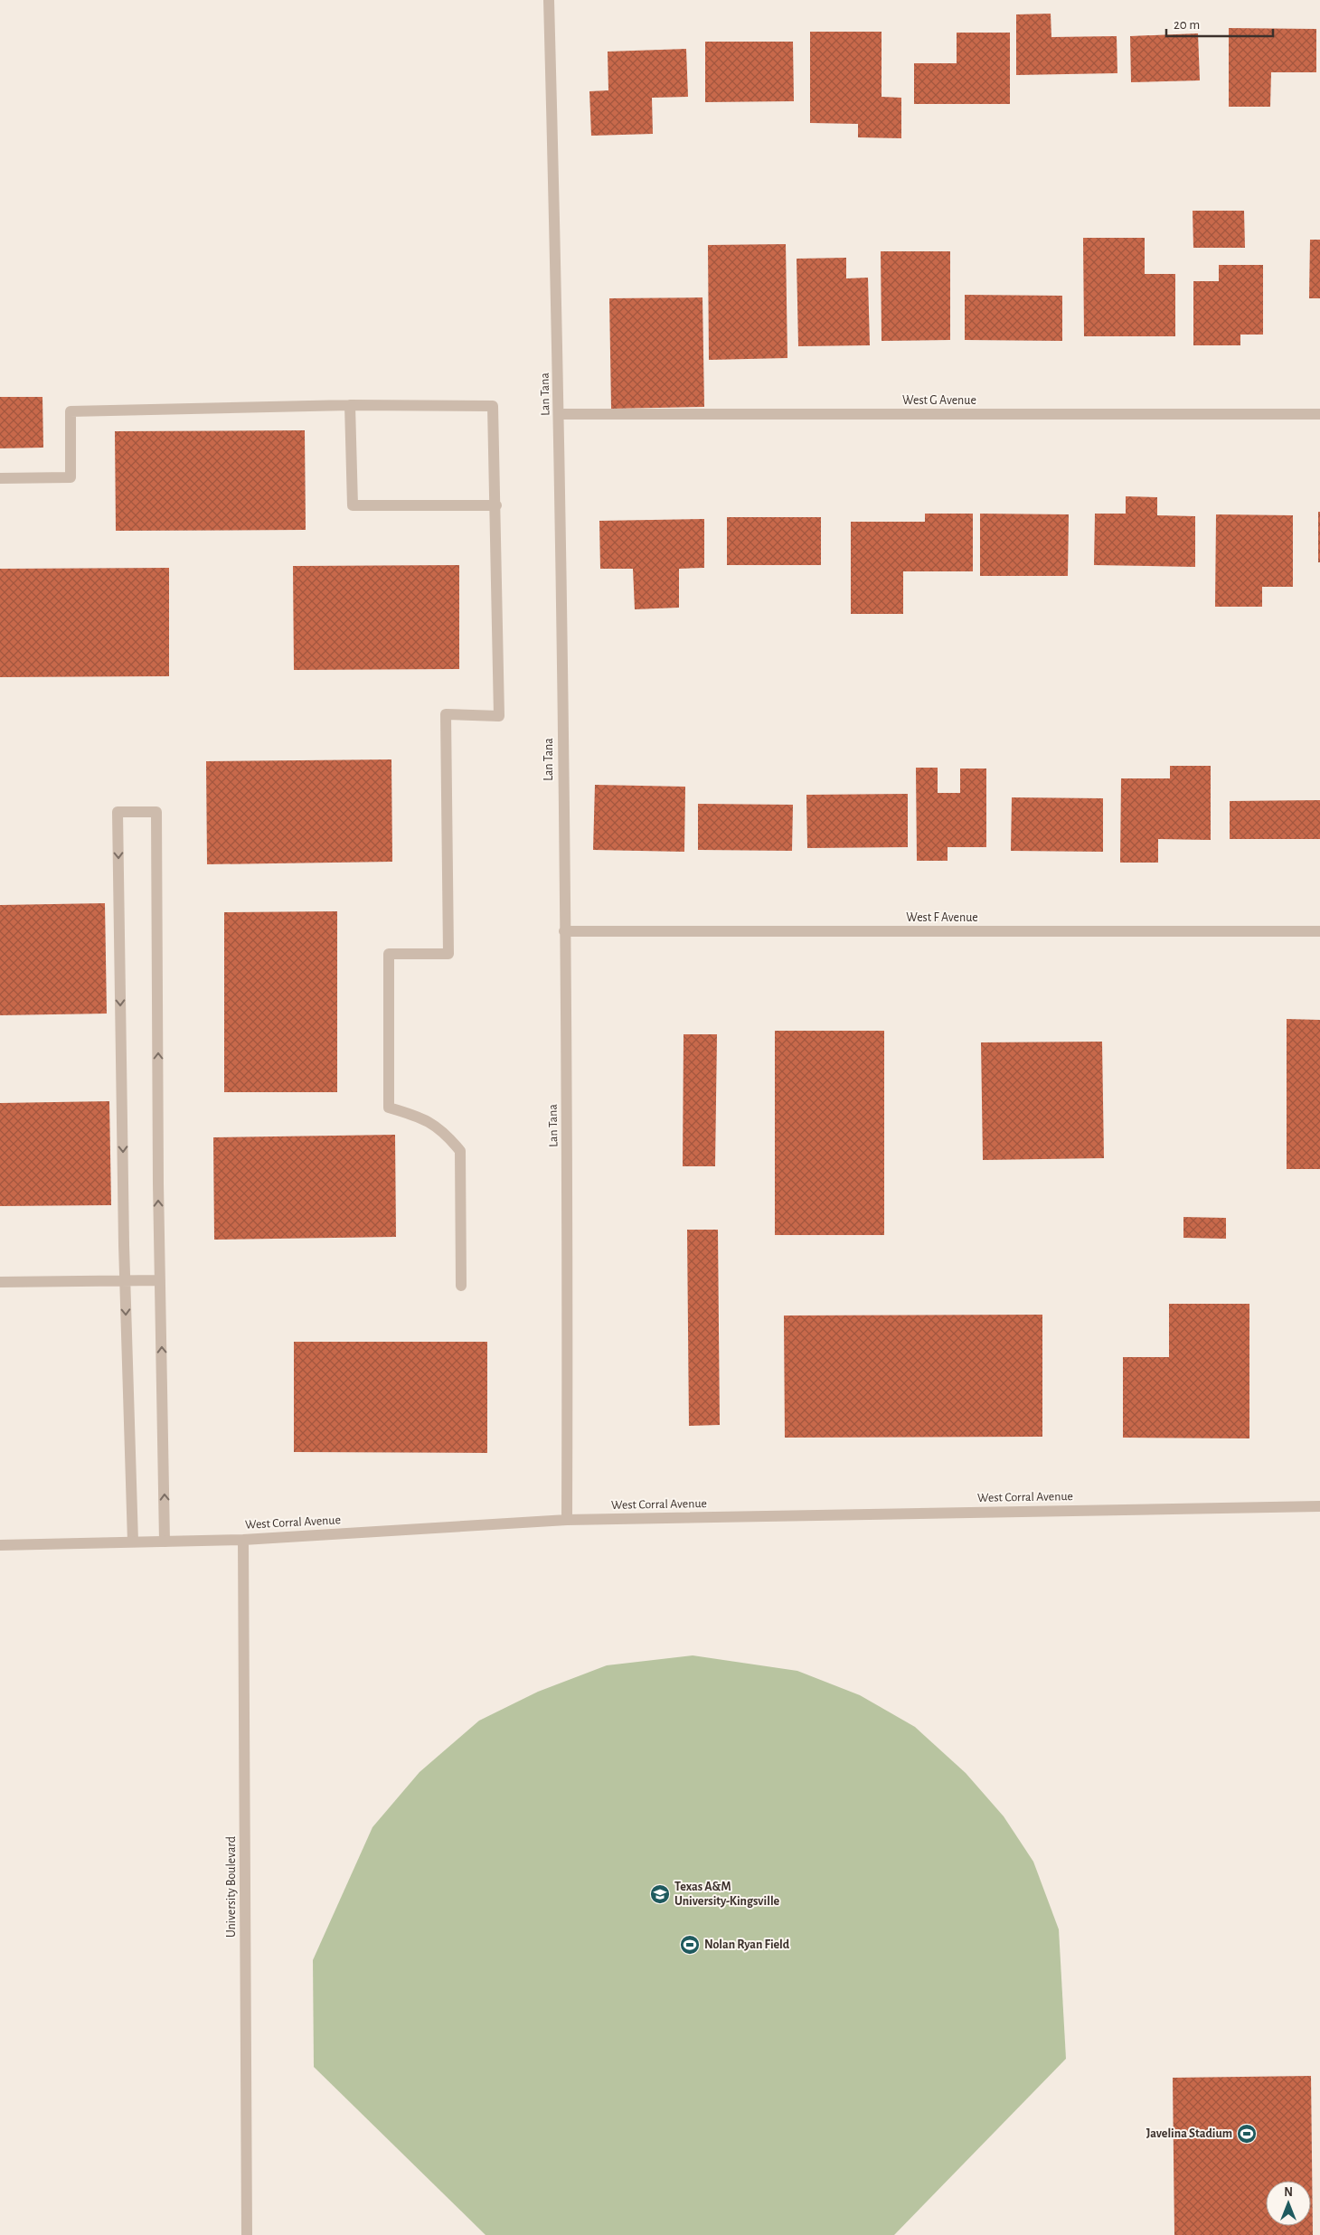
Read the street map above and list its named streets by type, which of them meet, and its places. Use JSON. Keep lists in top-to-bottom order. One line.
{"streets":{"street":["Lan Tana","West G Avenue","West F Avenue","West Corral Avenue","University Boulevard"]},"crossings":[["Lan Tana","West G Avenue"],["Lan Tana","West F Avenue"],["Lan Tana","West Corral Avenue"],["West Corral Avenue","University Boulevard"]],"places":{"school or university":["Texas A&M University-Kingsville"],"sports":["Nolan Ryan Field","Javelina Stadium"]},"scale_bar":"20 m","north":"top"}
